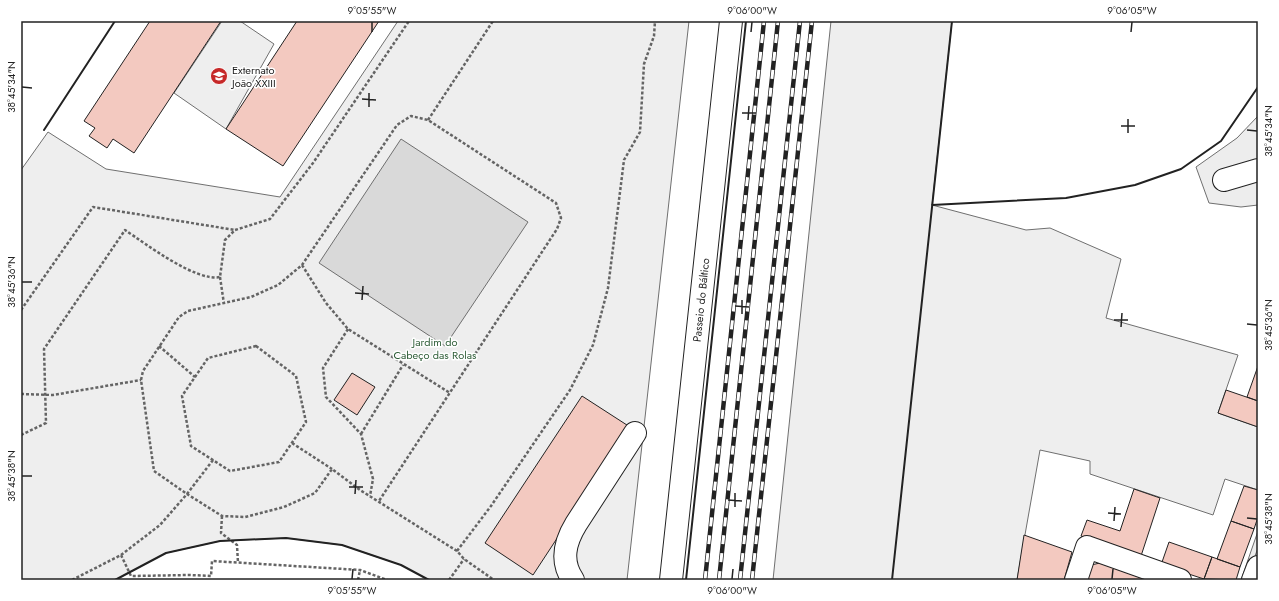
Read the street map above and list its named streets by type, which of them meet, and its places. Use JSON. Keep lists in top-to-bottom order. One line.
{"streets":{"street":["Passeio do Báltico"]},"parks":["Jardim do Cabeço das Rolas"],"places":{"school or university":["Externato João XXIII"]},"coordinates":["9°05'55\"W","9°06'00\"W","9°06'05\"W","38°45'34\"N","38°45'36\"N","38°45'38\"N"]}
